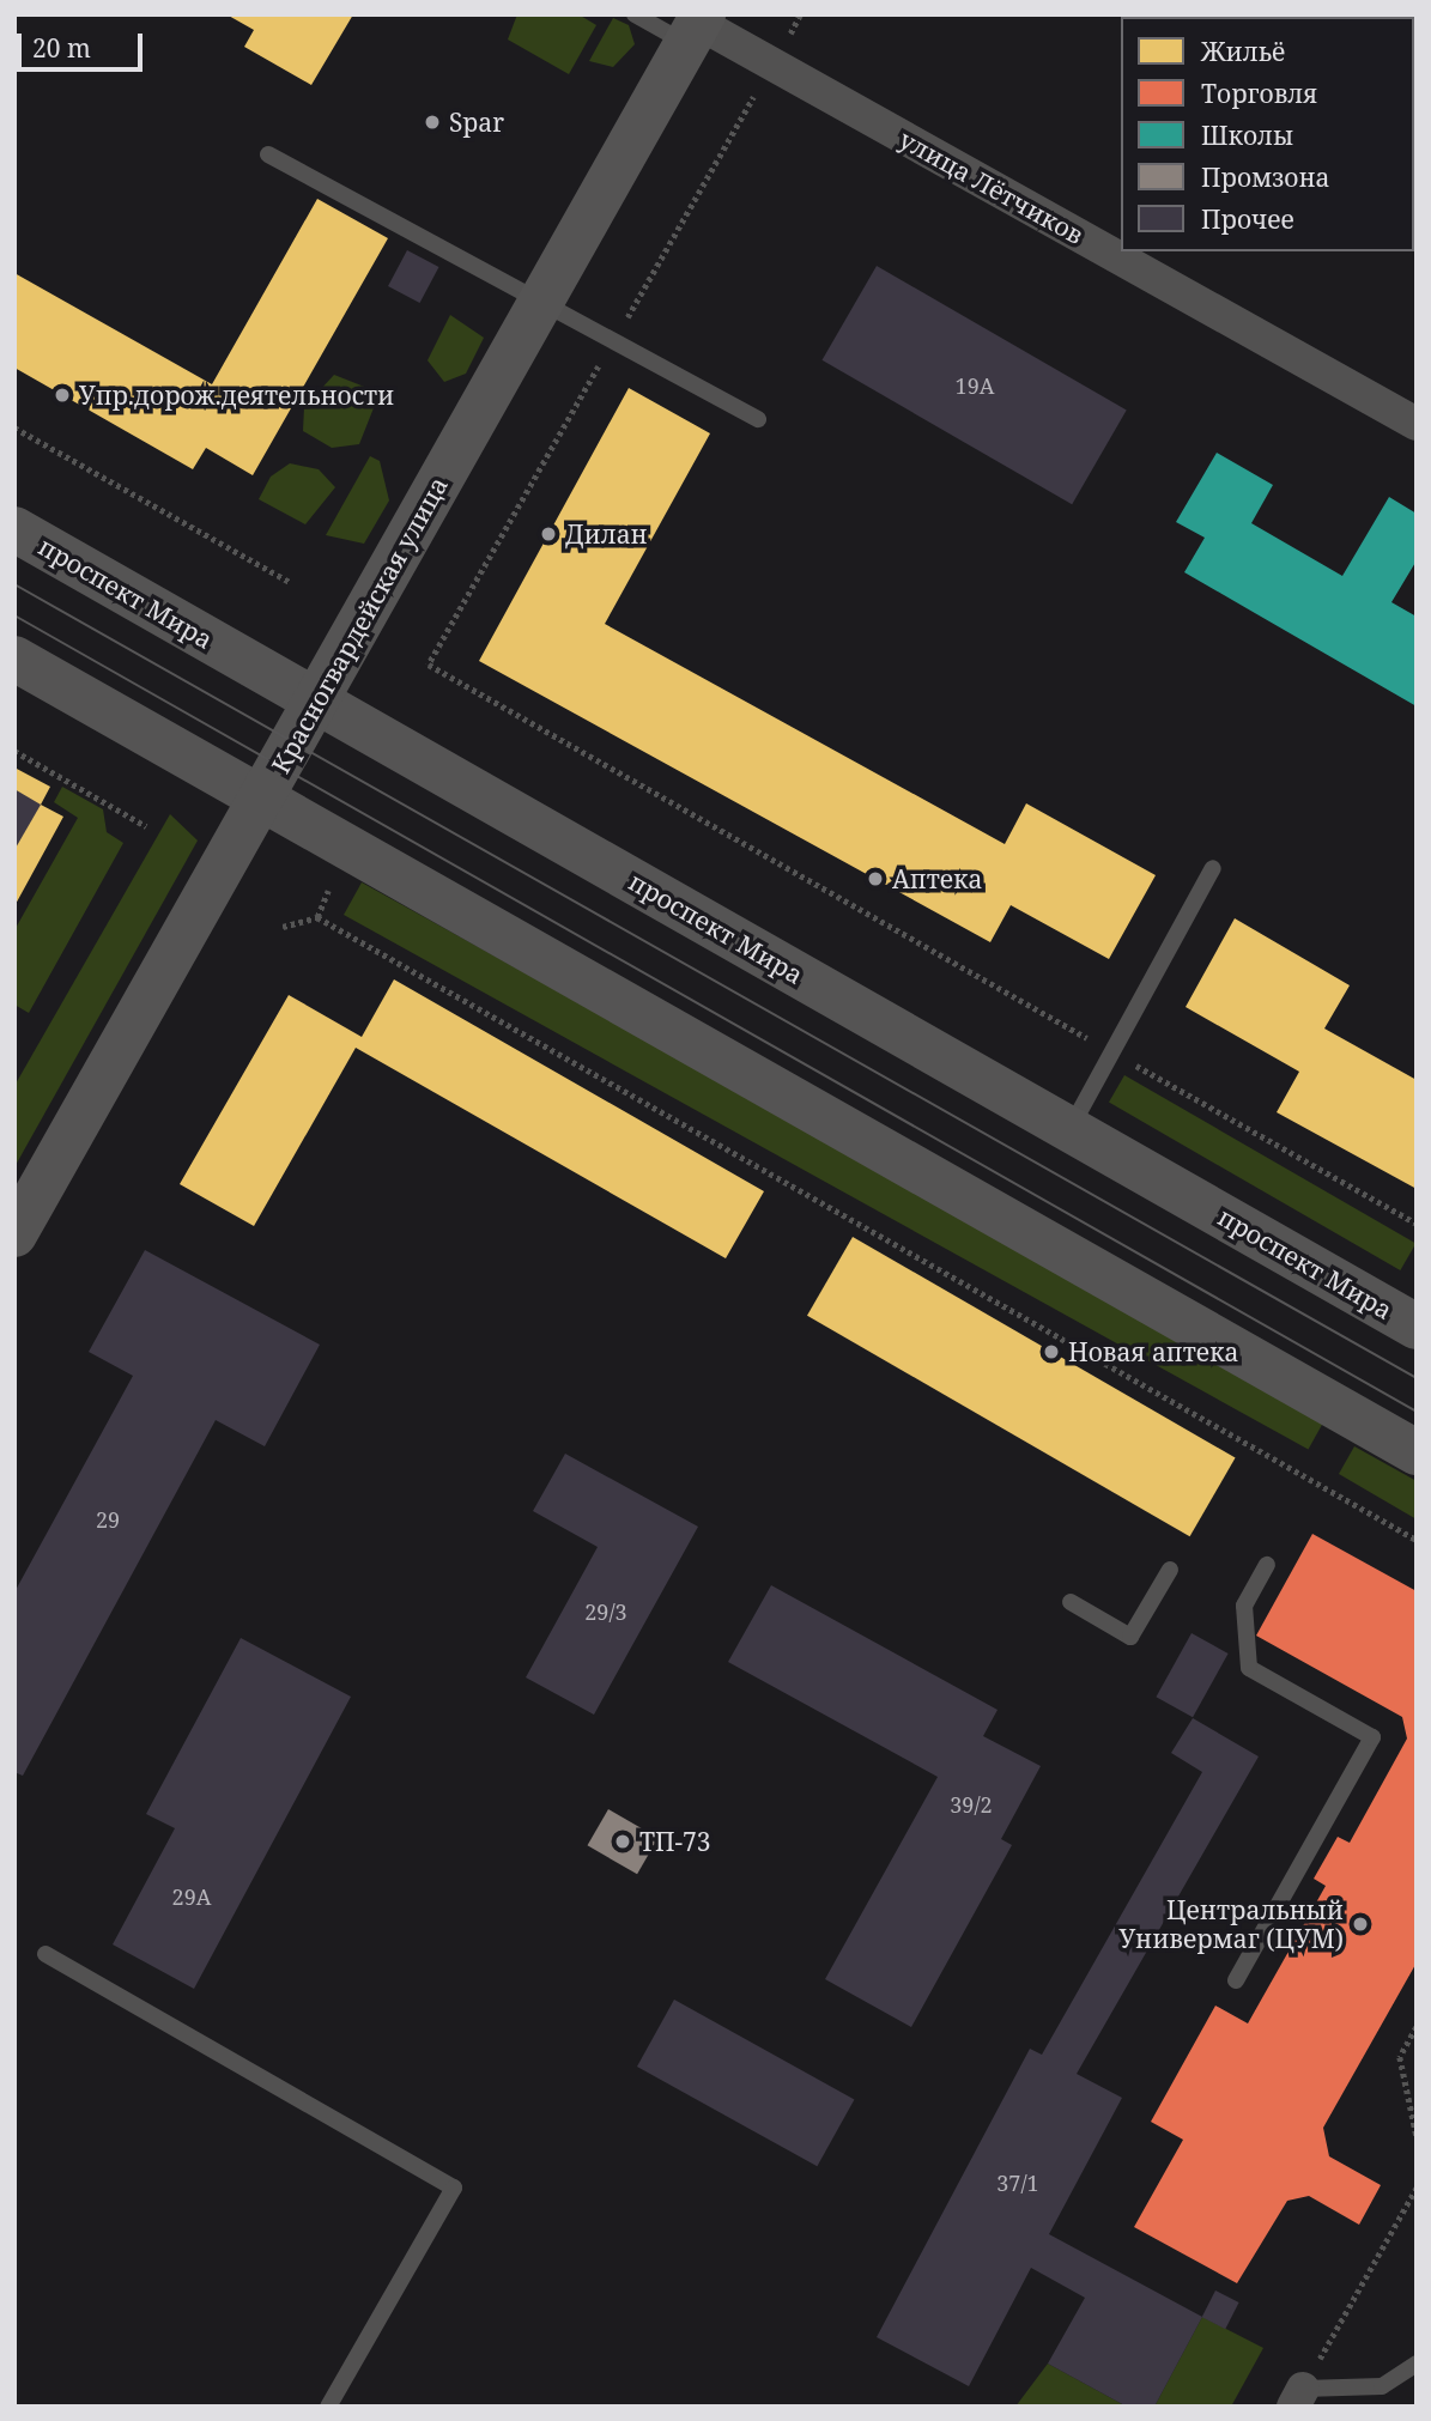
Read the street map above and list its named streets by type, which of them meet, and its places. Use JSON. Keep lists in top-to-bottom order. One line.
{"streets":{"main road":["проспект Мира","Красногвардейская улица"],"street":["улица Лётчиков"]},"crossings":[["улица Лётчиков","Красногвардейская улица"],["проспект Мира","Красногвардейская улица"]],"places":["Spar","Упр.дорож.деятельности","Дилан","Аптека","Новая аптека","ТП-73","Центральный Универмаг (ЦУМ)"],"house_numbers":["19А","29","29/3","39/2","29А","37/1"],"legend":["Жильё","Торговля","Школы","Промзона","Прочее"],"scale_bar":"20 m"}
